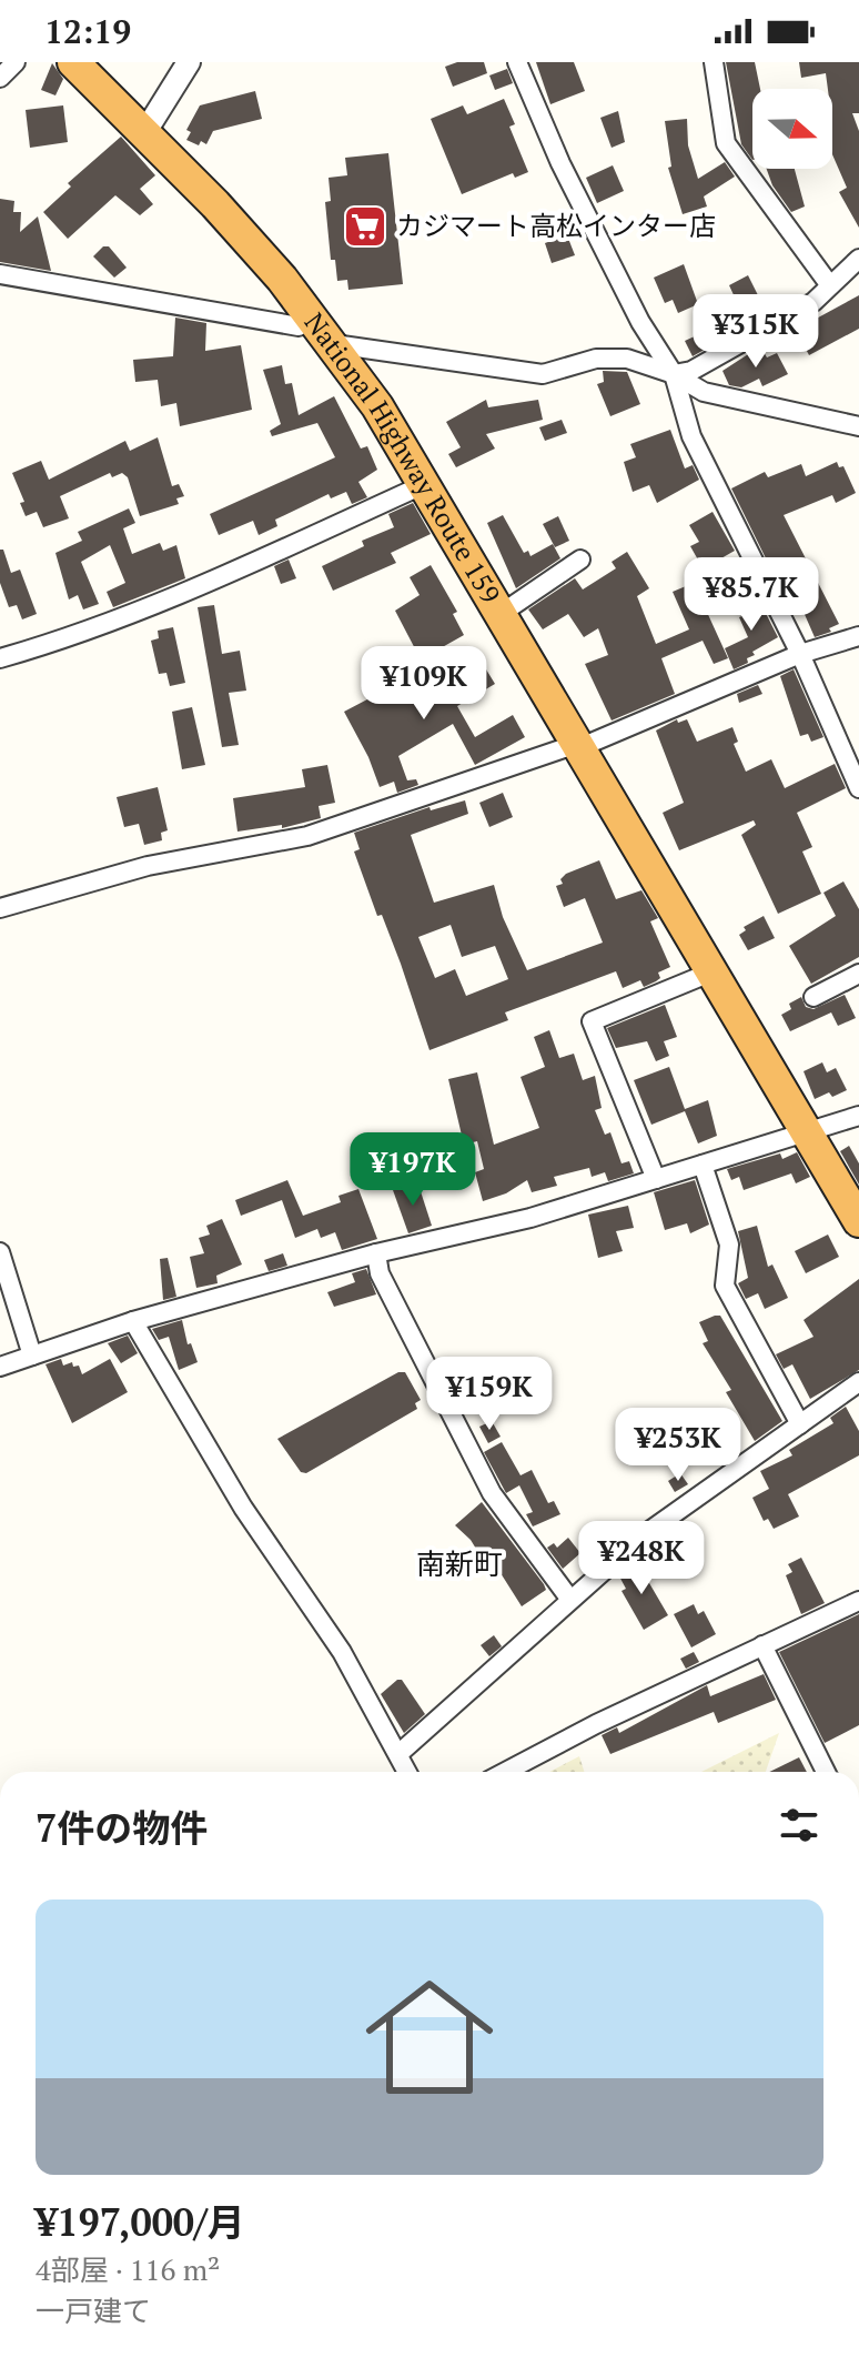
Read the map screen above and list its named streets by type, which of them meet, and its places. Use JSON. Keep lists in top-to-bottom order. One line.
{"streets":{"highway":["National Highway Route 159"]},"districts":["南新町"],"places":{"supermarket":["カジマート高松インター店"]},"north":"right","page":{"status":"12:19","price":["¥315K","¥85.7K","¥109K","¥197K","¥159K","¥253K","¥248K"],"heading":"7件の物件","list":[{"name":"¥197,000/月","note":"4部屋 · 116 m² · 一戸建て"}]}}
